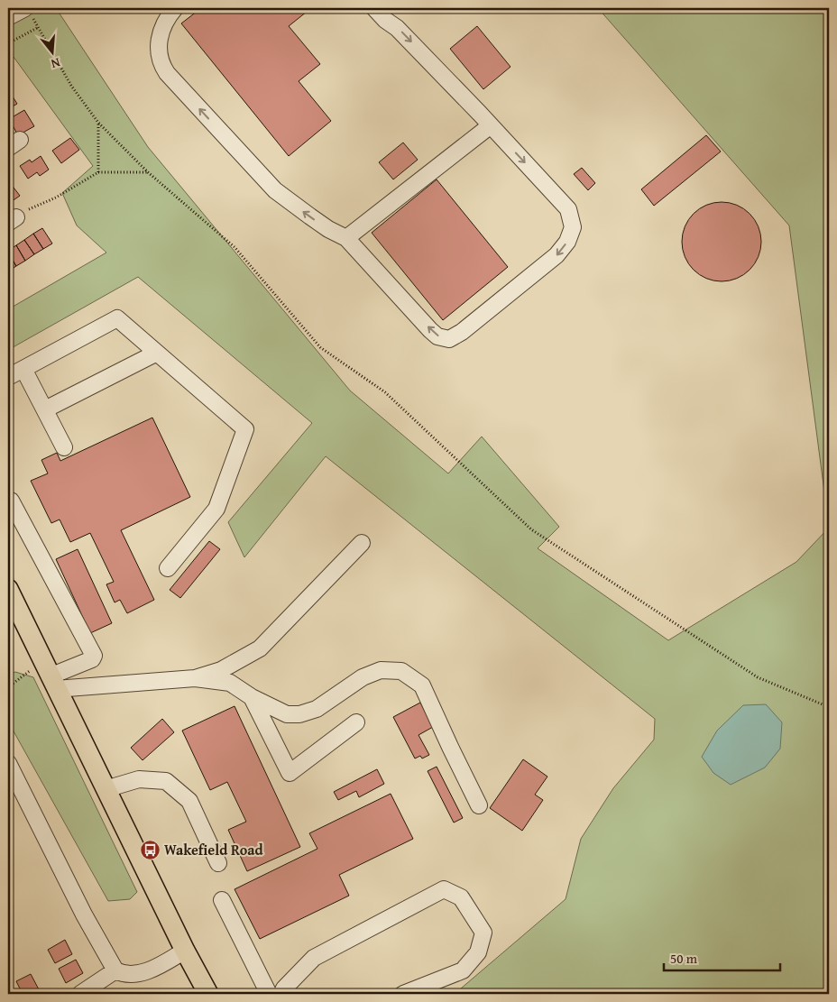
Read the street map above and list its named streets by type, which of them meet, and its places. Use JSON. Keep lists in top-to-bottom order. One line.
{"places":{"bus stop":["Wakefield Road"]},"scale_bar":"50 m","north":"bottom"}
